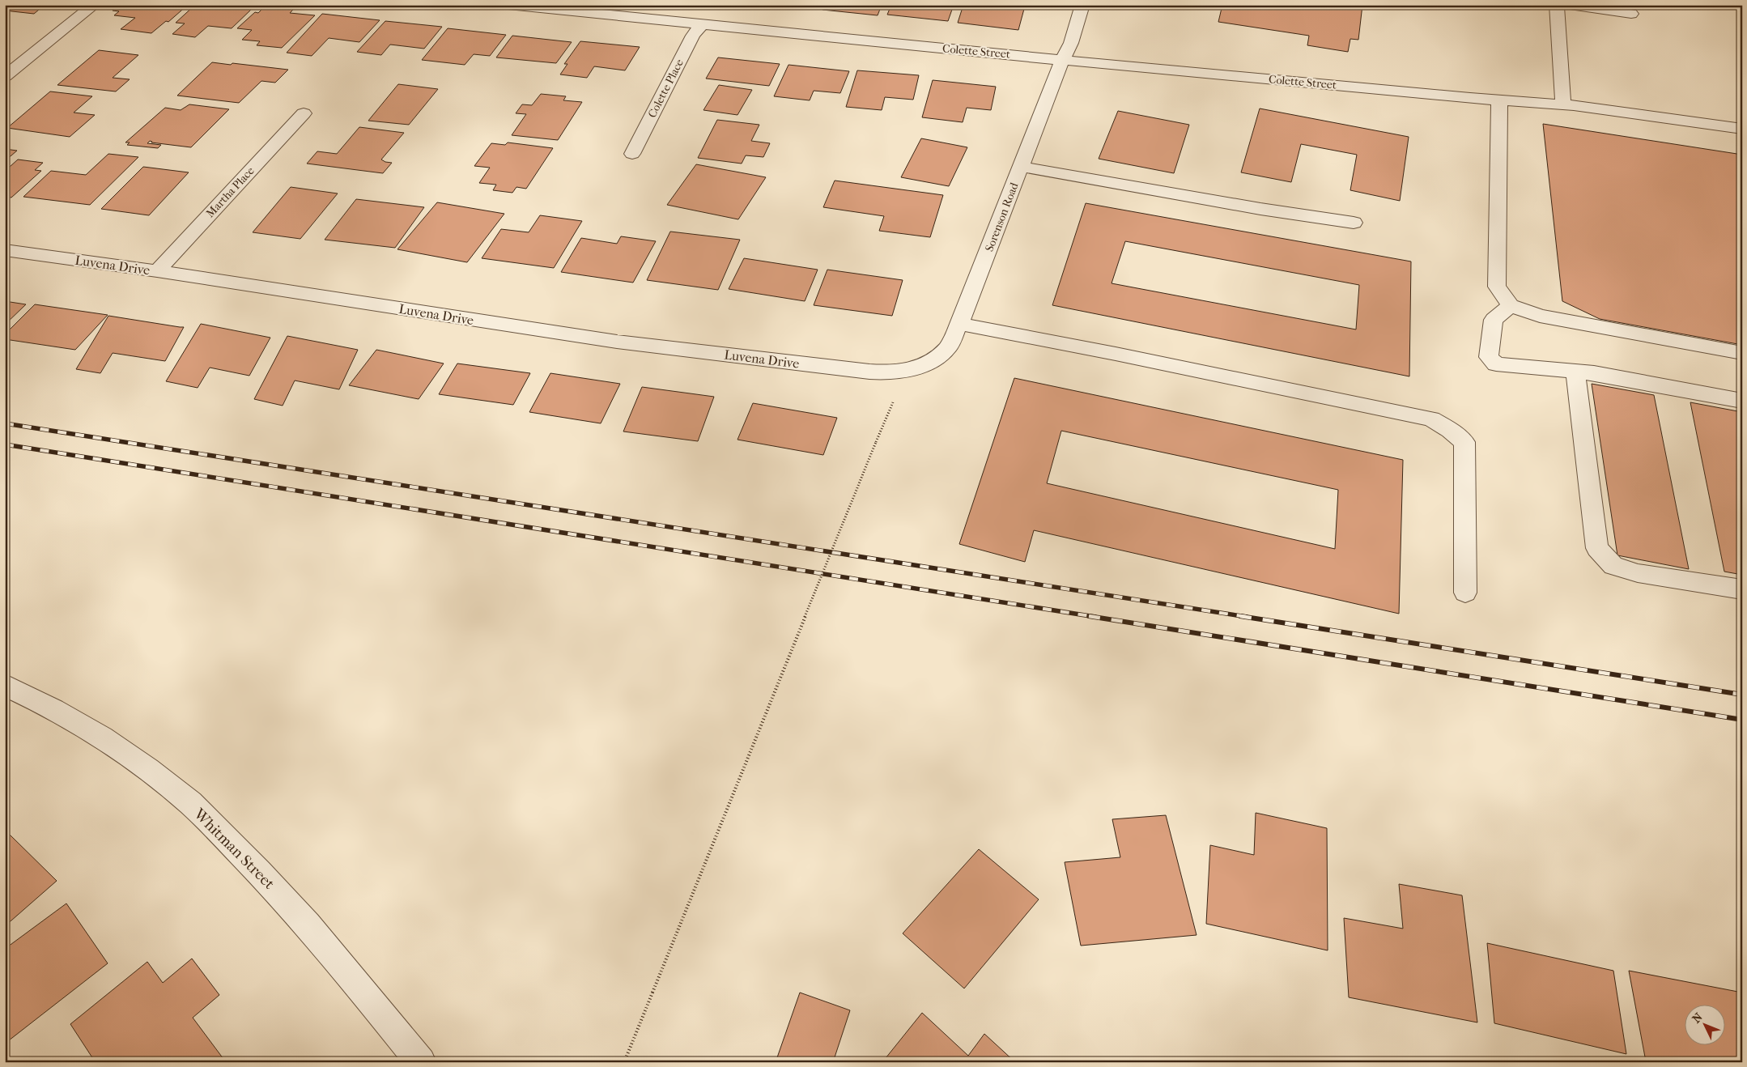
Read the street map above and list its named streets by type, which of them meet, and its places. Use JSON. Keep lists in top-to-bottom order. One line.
{"streets":{"street":["Colette Street","Colette Place","Martha Place","Sorenson Road","Luvena Drive","Whitman Street"]},"crossings":[["Colette Street","Colette Place"],["Colette Street","Sorenson Road"],["Martha Place","Luvena Drive"],["Sorenson Road","Luvena Drive"]],"north":"top left"}
